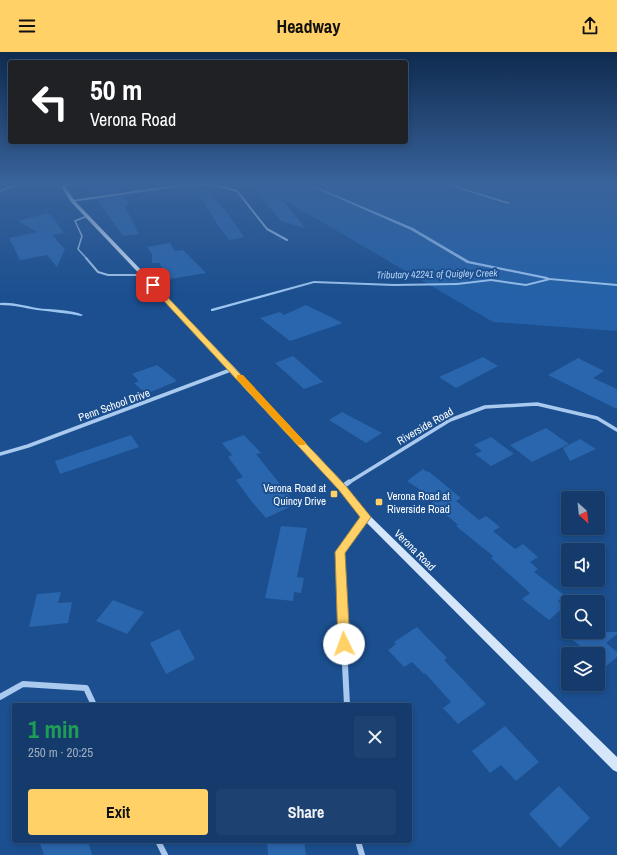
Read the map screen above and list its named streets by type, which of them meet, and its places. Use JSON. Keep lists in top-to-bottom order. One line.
{"streets":{"street":["Penn School Drive","Riverside Road","Verona Road"]},"crossings":[["Penn School Drive","Verona Road"],["Riverside Road","Verona Road"]],"water":["Tributary 42241 of Quigley Creek"],"places":{"transit":["Verona Road at Quincy Drive","Verona Road at Riverside Road"]},"north":"bottom right","page":{"header":"Headway","turn":["50 m","Verona Road"],"heading":["1 min","250 m · 20:25"],"buttons":["Exit","Share"]}}
